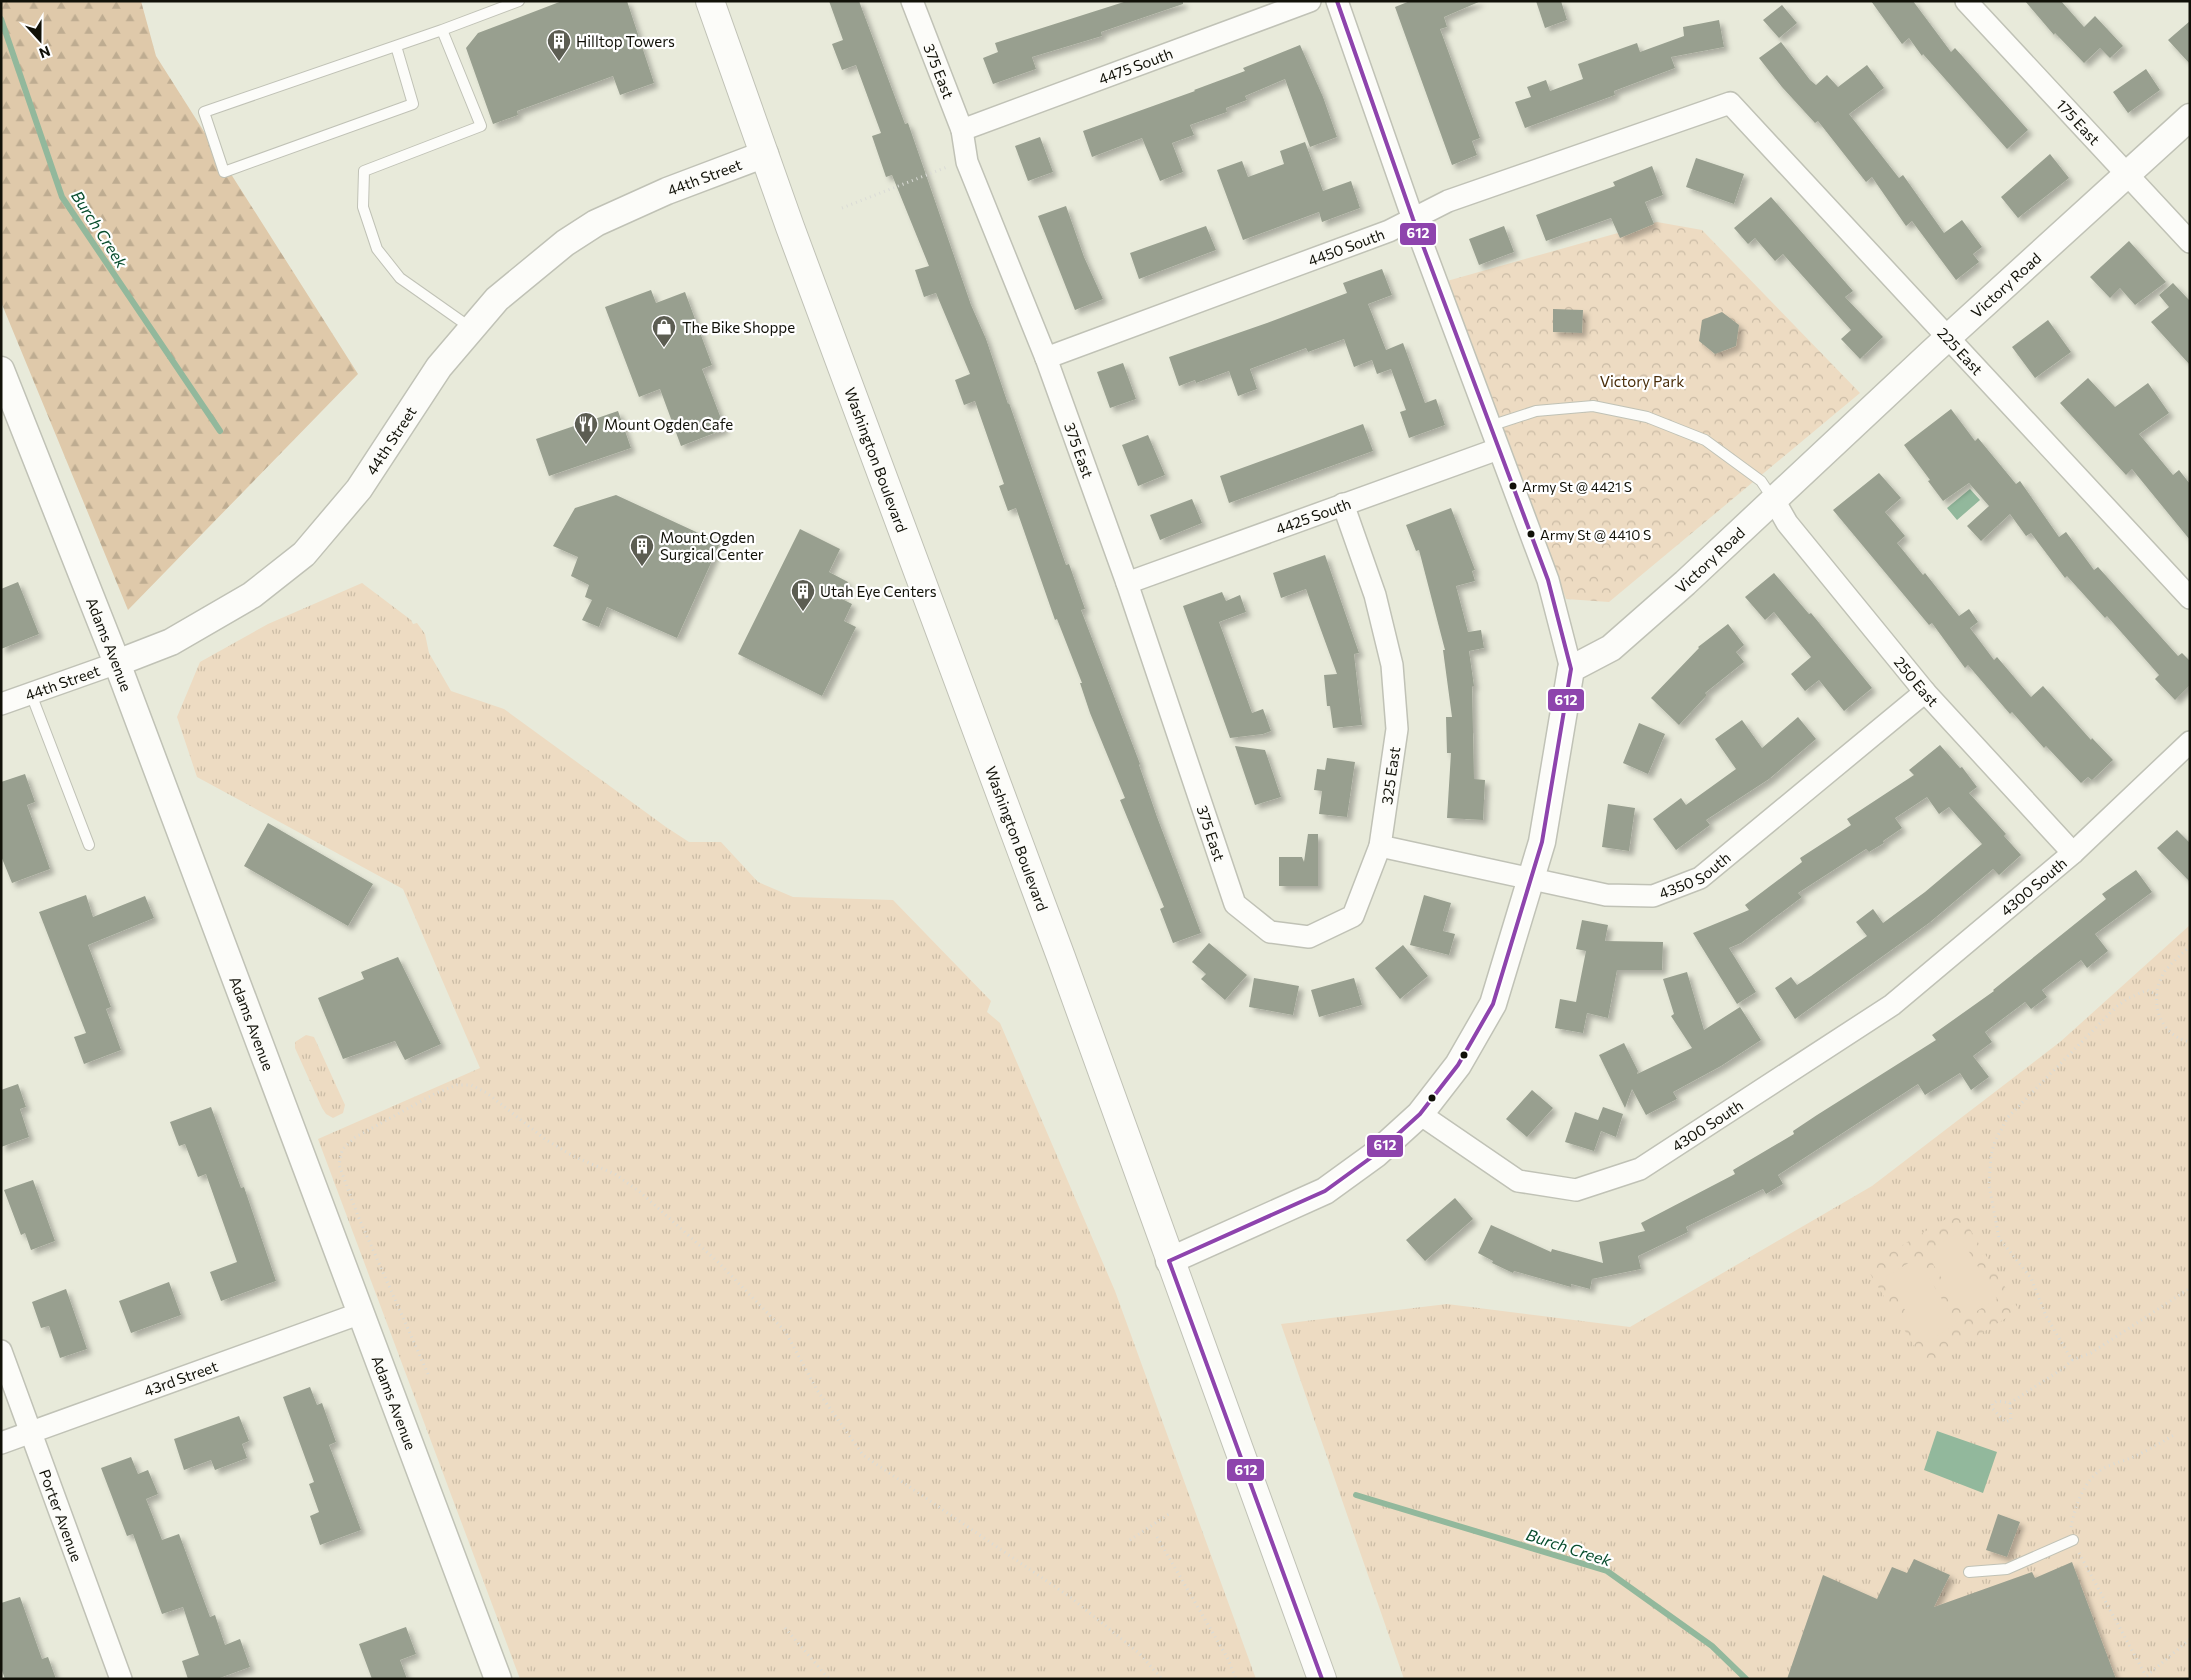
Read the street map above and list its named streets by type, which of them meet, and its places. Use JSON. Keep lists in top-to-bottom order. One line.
{"streets":{"main road":["Washington Boulevard"],"street":["4475 South","375 East","175 East","44th Street","4450 South","Victory Road","225 East","4425 South","Adams Avenue","250 East","325 East","4350 South","4300 South","43rd Street","Porter Avenue"]},"crossings":[["4475 South","375 East"],["375 East","4450 South"],["375 East","4425 South"],["375 East","325 East"],["175 East","Victory Road"],["44th Street","Washington Boulevard"],["44th Street","Adams Avenue"],["4450 South","225 East"],["Victory Road","225 East"],["Victory Road","250 East"],["4425 South","325 East"],["Adams Avenue","43rd Street"],["250 East","4350 South"],["250 East","4300 South"],["325 East","4350 South"],["43rd Street","Porter Avenue"]],"water":["Burch Creek"],"parks":["Victory Park"],"places":{"building":["Hilltop Towers","Mount Ogden Surgical Center","Utah Eye Centers"],"shop":["The Bike Shoppe"],"restaurant":["Mount Ogden Cafe"],"other":["Army St @ 4421 S","Army St @ 4410 S"]},"lines":["transit line 612"],"north":"bottom"}
